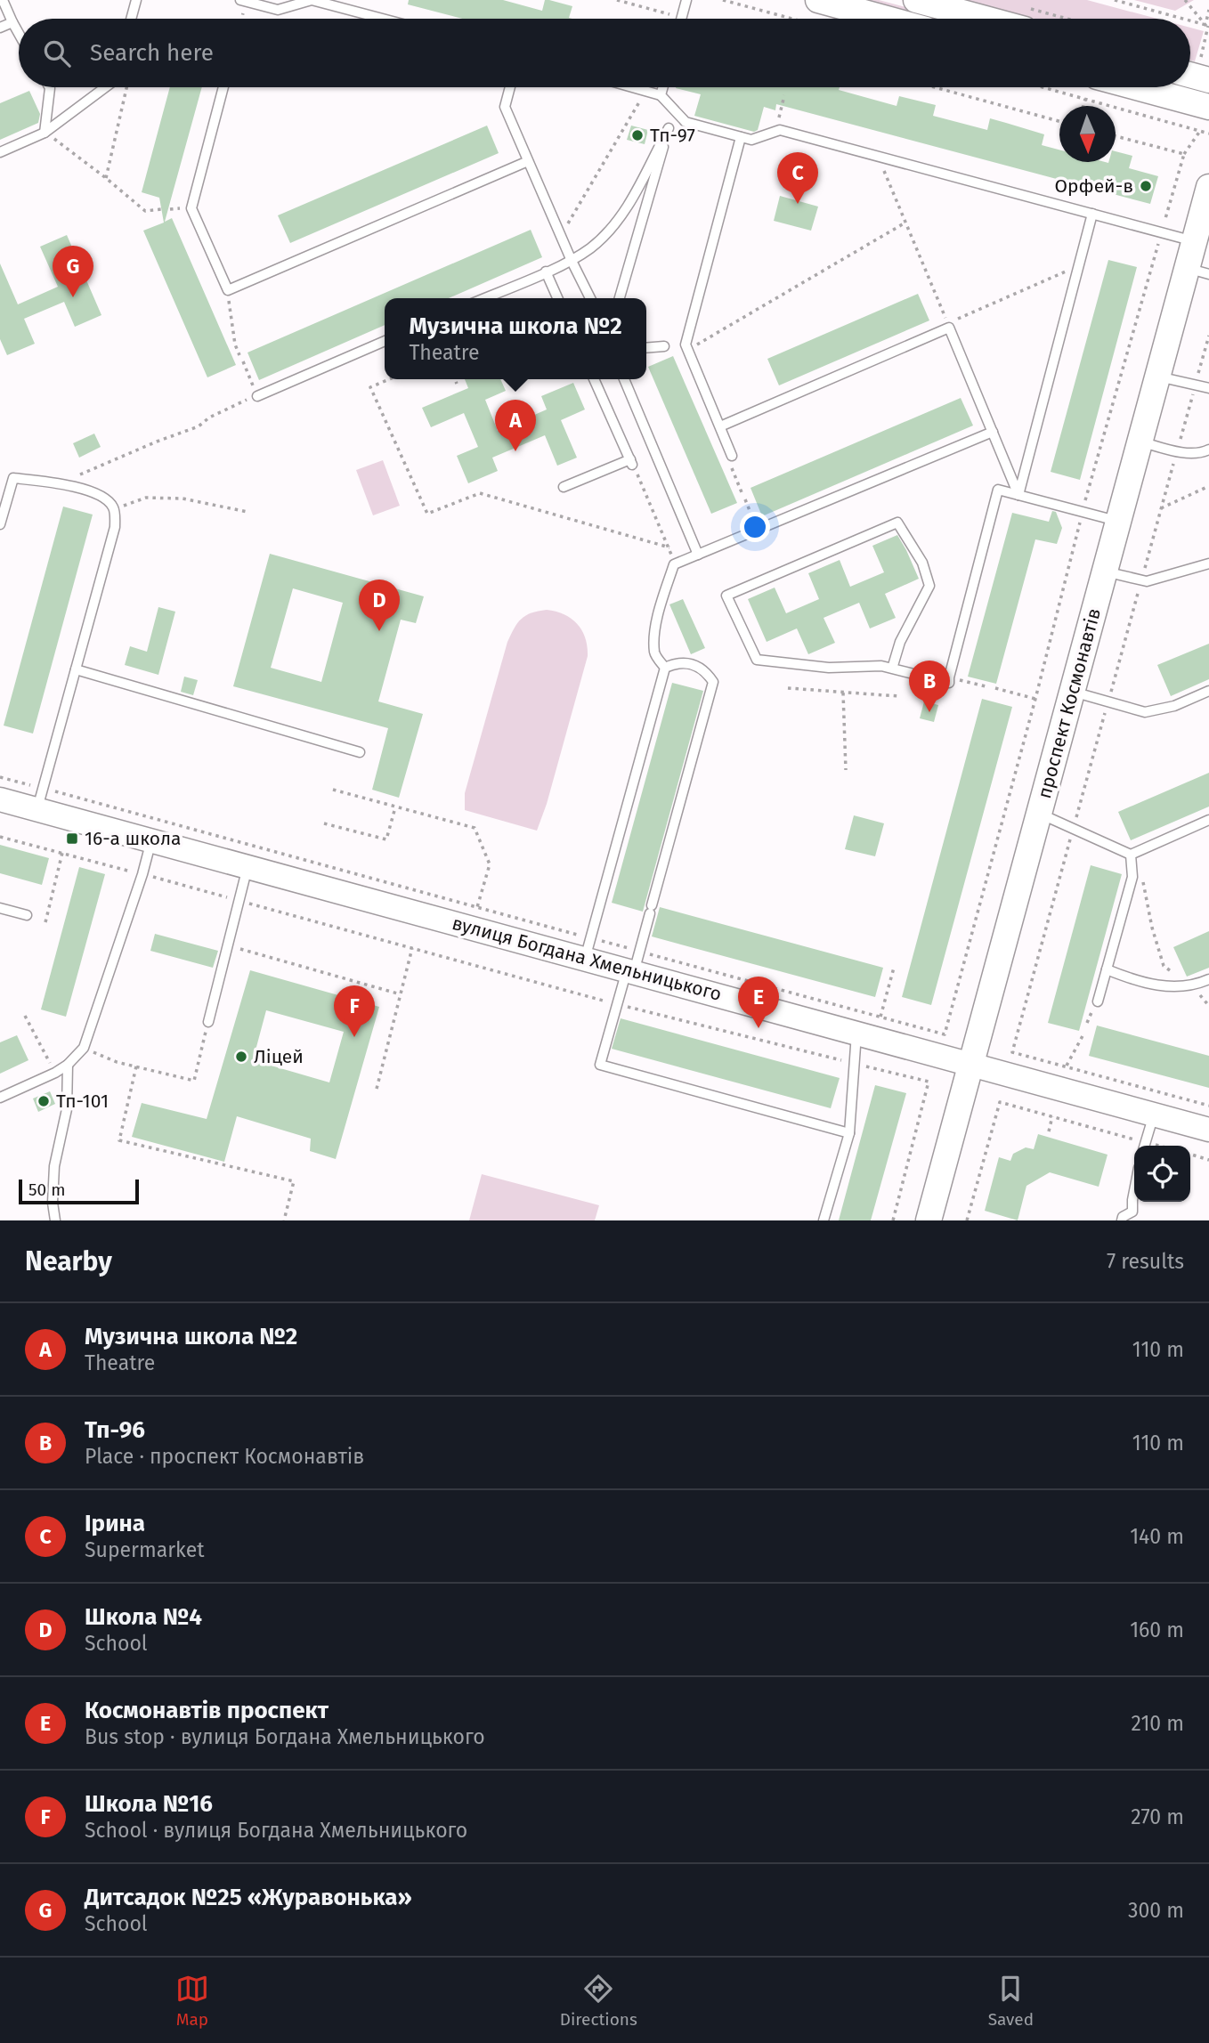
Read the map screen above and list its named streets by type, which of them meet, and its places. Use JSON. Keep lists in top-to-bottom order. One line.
{"streets":{"main road":["проспект Космонавтів"],"street":["вулиця Богдана Хмельницького"]},"crossings":[["проспект Космонавтів","вулиця Богдана Хмельницького"]],"places":{"other":["Тп-97","Орфей-в","Ліцей","Тп-101"],"transit":["16-а школа"]},"scale_bar":"50 m","north":"bottom","page":{"search":"Search here","pins":["C","G","A","D","B","E","F"],"popup":["Музична школа №2","Theatre"],"scale":"50 m","heading":["Nearby","7 results"],"list":[{"mark":"A","name":"Музична школа №2","note":"Theatre","value":"110 m"},{"mark":"B","name":"Тп-96","note":"Place · проспект Космонавтів","value":"110 m"},{"mark":"C","name":"Ірина","note":"Supermarket","value":"140 m"},{"mark":"D","name":"Школа №4","note":"School","value":"160 m"},{"mark":"E","name":"Космонавтів проспект","note":"Bus stop · вулиця Богдана Хмельницького","value":"210 m"},{"mark":"F","name":"Школа №16","note":"School · вулиця Богдана Хмельницького","value":"270 m"},{"mark":"G","name":"Дитсадок №25 «Журавонька»","note":"School","value":"300 m"}],"nav":["Map","Directions","Saved"]}}
